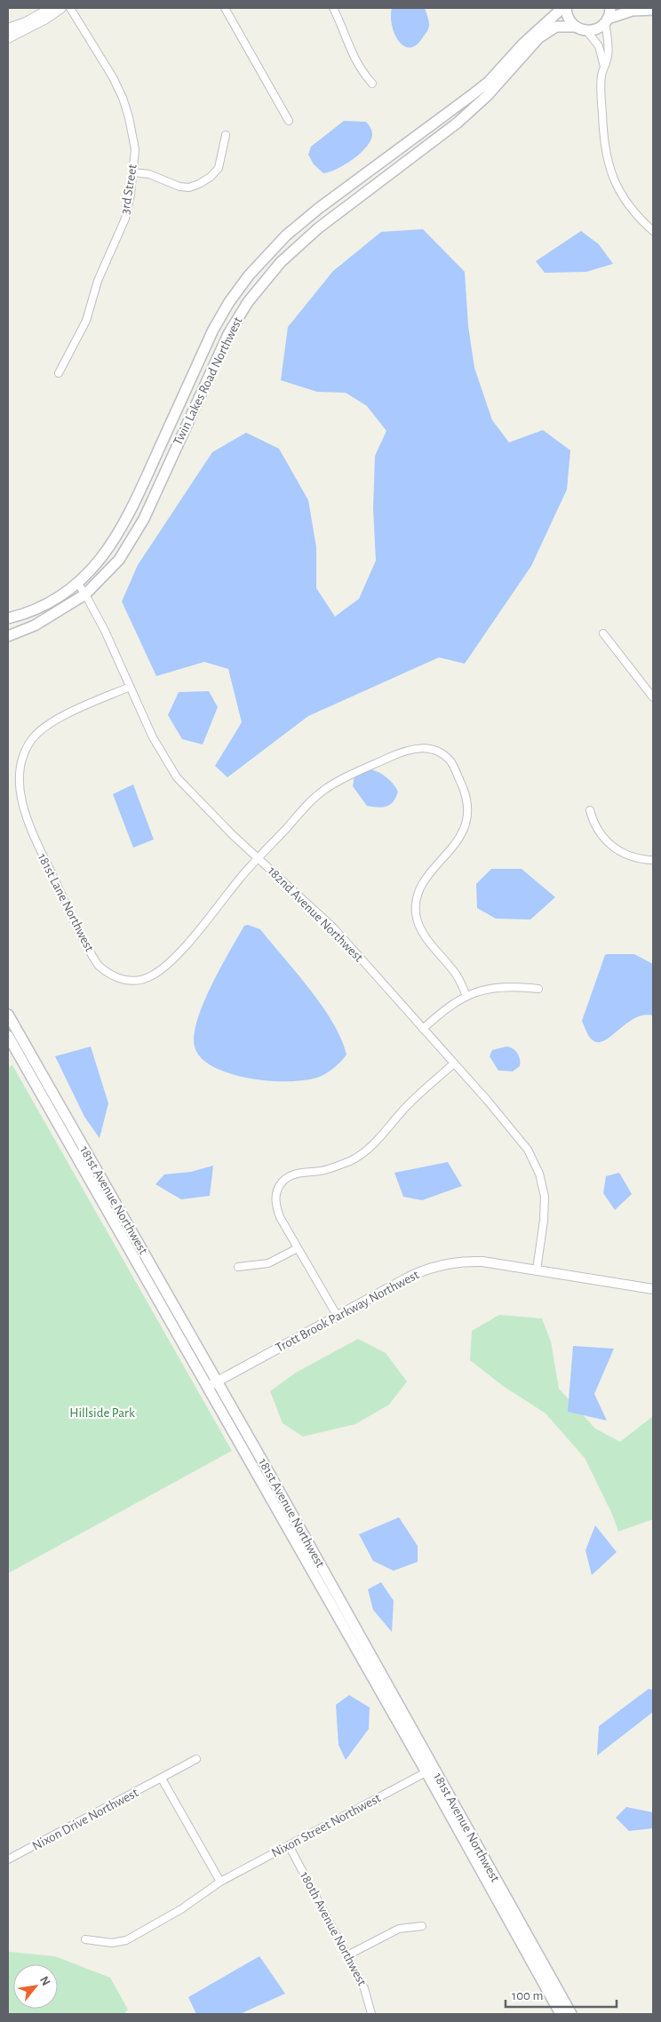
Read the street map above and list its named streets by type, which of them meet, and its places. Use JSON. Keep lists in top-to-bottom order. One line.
{"streets":{"main road":["Twin Lakes Road Northwest","181st Avenue Northwest"],"street":["3rd Street","181st Lane Northwest","182nd Avenue Northwest","Trott Brook Parkway Northwest","Nixon Drive Northwest","Nixon Street Northwest","180th Avenue Northwest"]},"crossings":[["Twin Lakes Road Northwest","182nd Avenue Northwest"],["181st Lane Northwest","182nd Avenue Northwest"],["182nd Avenue Northwest","Trott Brook Parkway Northwest"],["181st Avenue Northwest","Trott Brook Parkway Northwest"],["181st Avenue Northwest","Nixon Street Northwest"],["Nixon Street Northwest","180th Avenue Northwest"]],"parks":["Hillside Park"],"scale_bar":"100 m","north":"top right"}
